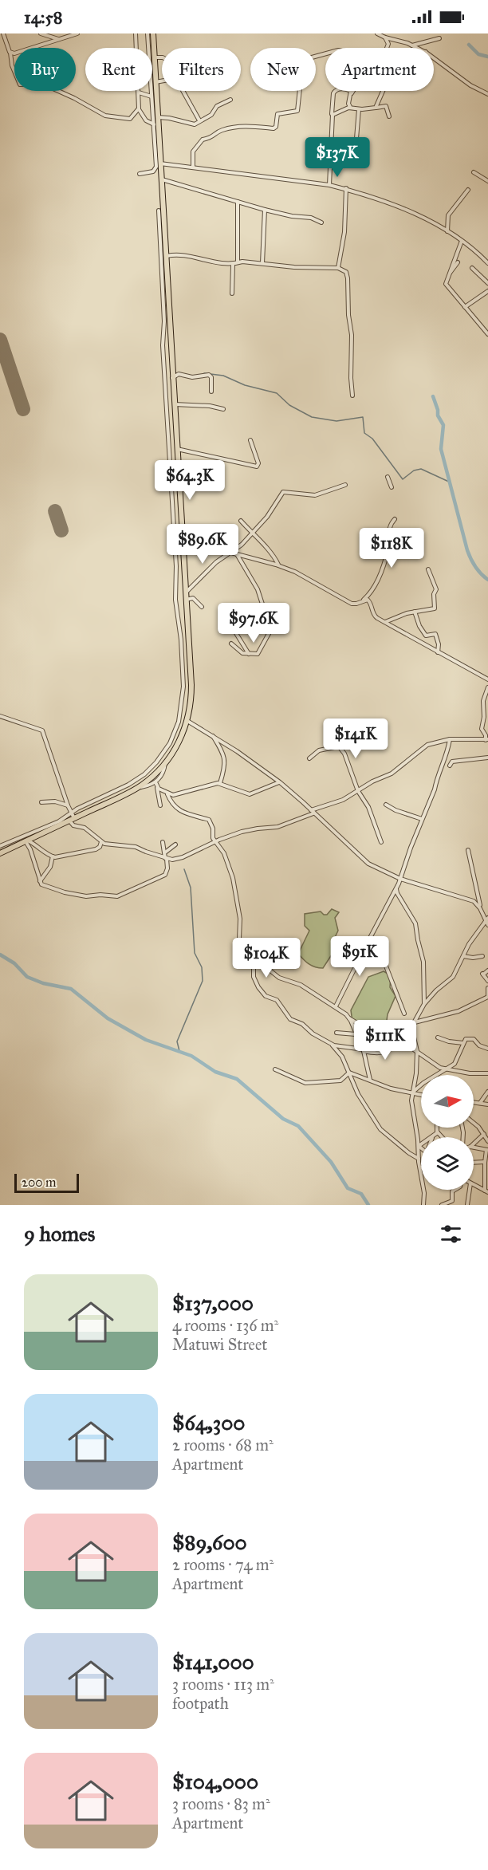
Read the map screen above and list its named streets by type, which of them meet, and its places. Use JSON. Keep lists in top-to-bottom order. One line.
{"scale_bar":"200 m","north":"right","page":{"status":"14:58","chip":["Buy","Rent","Filters","New","Apartment"],"price":["$137K","$64.3K","$89.6K","$118K","$97.6K","$141K","$91K","$104K","$111K"],"scale":"200 m","heading":"9 homes","list":[{"name":"$137,000","note":"4 rooms · 136 m² · Matuwi Street"},{"name":"$64,300","note":"2 rooms · 68 m² · Apartment"},{"name":"$89,600","note":"2 rooms · 74 m² · Apartment"},{"name":"$141,000","note":"3 rooms · 113 m² · footpath"},{"name":"$104,000","note":"3 rooms · 83 m² · Apartment"}]}}
